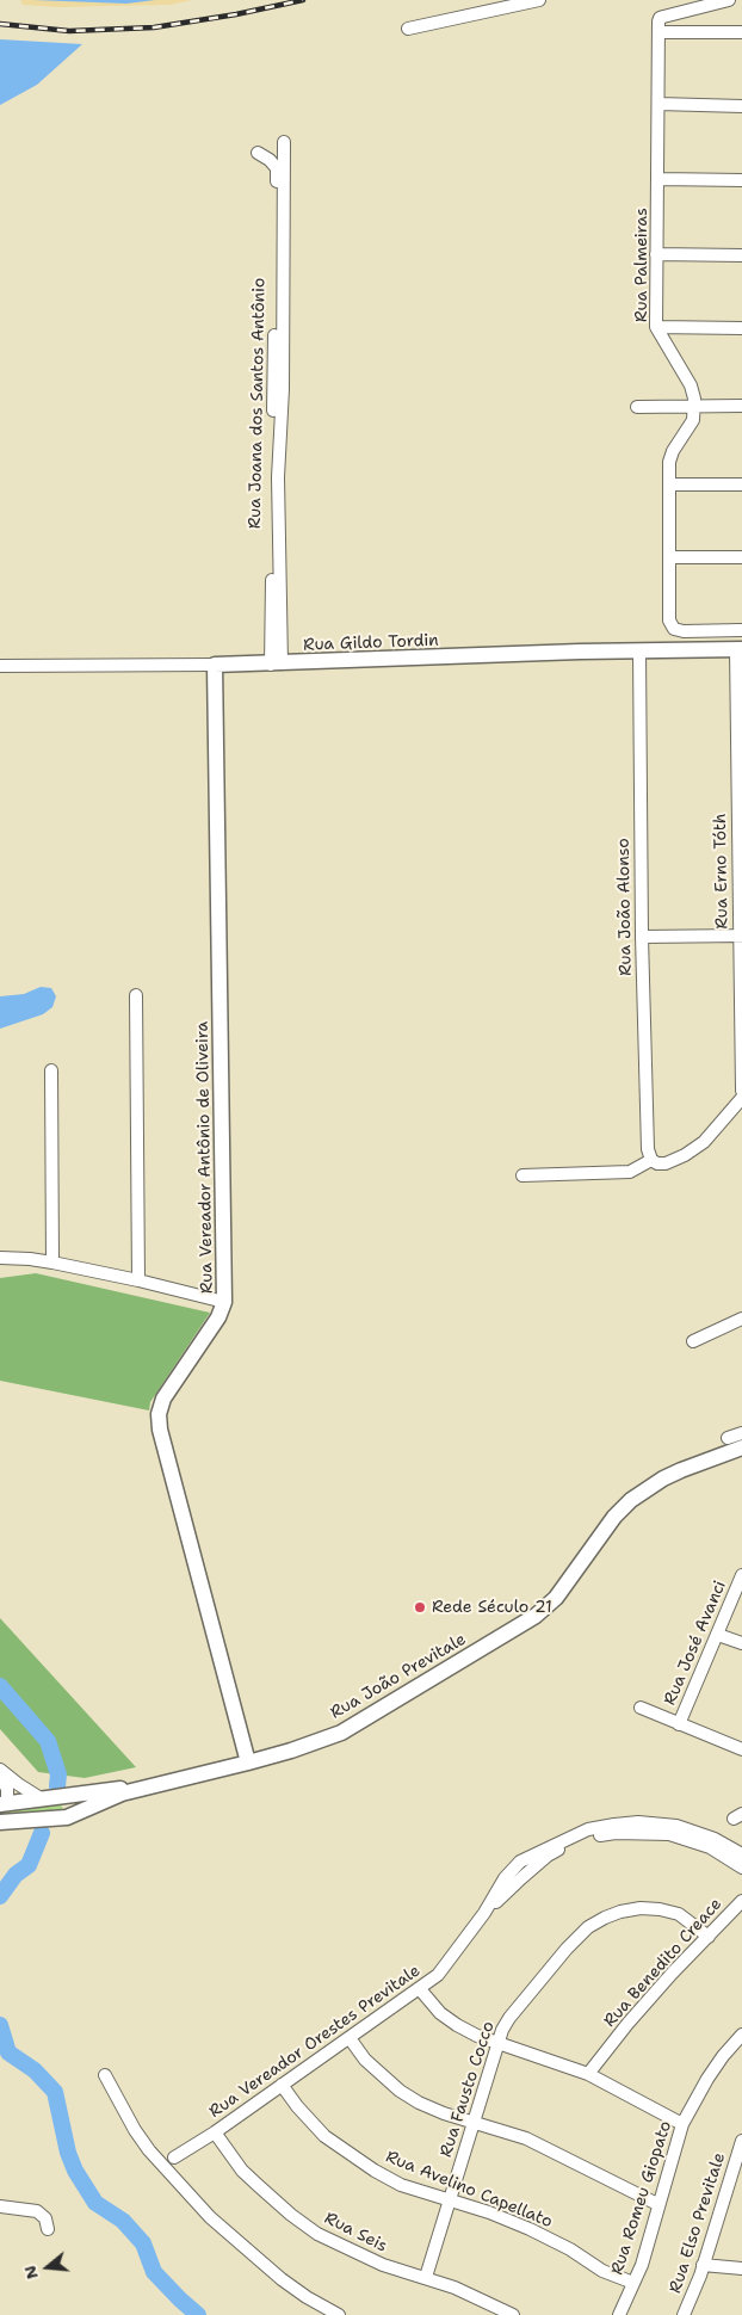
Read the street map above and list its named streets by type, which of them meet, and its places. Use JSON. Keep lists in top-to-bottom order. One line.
{"streets":{"main road":["Rua Gildo Tordin","Rua Vereador Antônio de Oliveira","Rua João Previtale"],"street":["Rua Palmeiras","Rua Joana dos Santos Antônio","Rua Erno Tóth","Rua João Alonso","Rua José Avanci","Rua Benedito Creace","Rua Vereador Orestes Previtale","Rua Fausto Cocco","Rua Avelino Capellato","Rua Romeu Giopato","Rua Elso Previtale","Rua Seis"]},"crossings":[["Rua Joana dos Santos Antônio","Rua Gildo Tordin"],["Rua Gildo Tordin","Rua Erno Tóth"],["Rua Gildo Tordin","Rua João Alonso"],["Rua Gildo Tordin","Rua Vereador Antônio de Oliveira"],["Rua Vereador Antônio de Oliveira","Rua João Previtale"],["Rua Benedito Creace","Rua Fausto Cocco"],["Rua Vereador Orestes Previtale","Rua Avelino Capellato"],["Rua Vereador Orestes Previtale","Rua Seis"],["Rua Fausto Cocco","Rua Avelino Capellato"],["Rua Fausto Cocco","Rua Seis"],["Rua Avelino Capellato","Rua Romeu Giopato"]],"places":["Rede Século 21"],"north":"left"}
